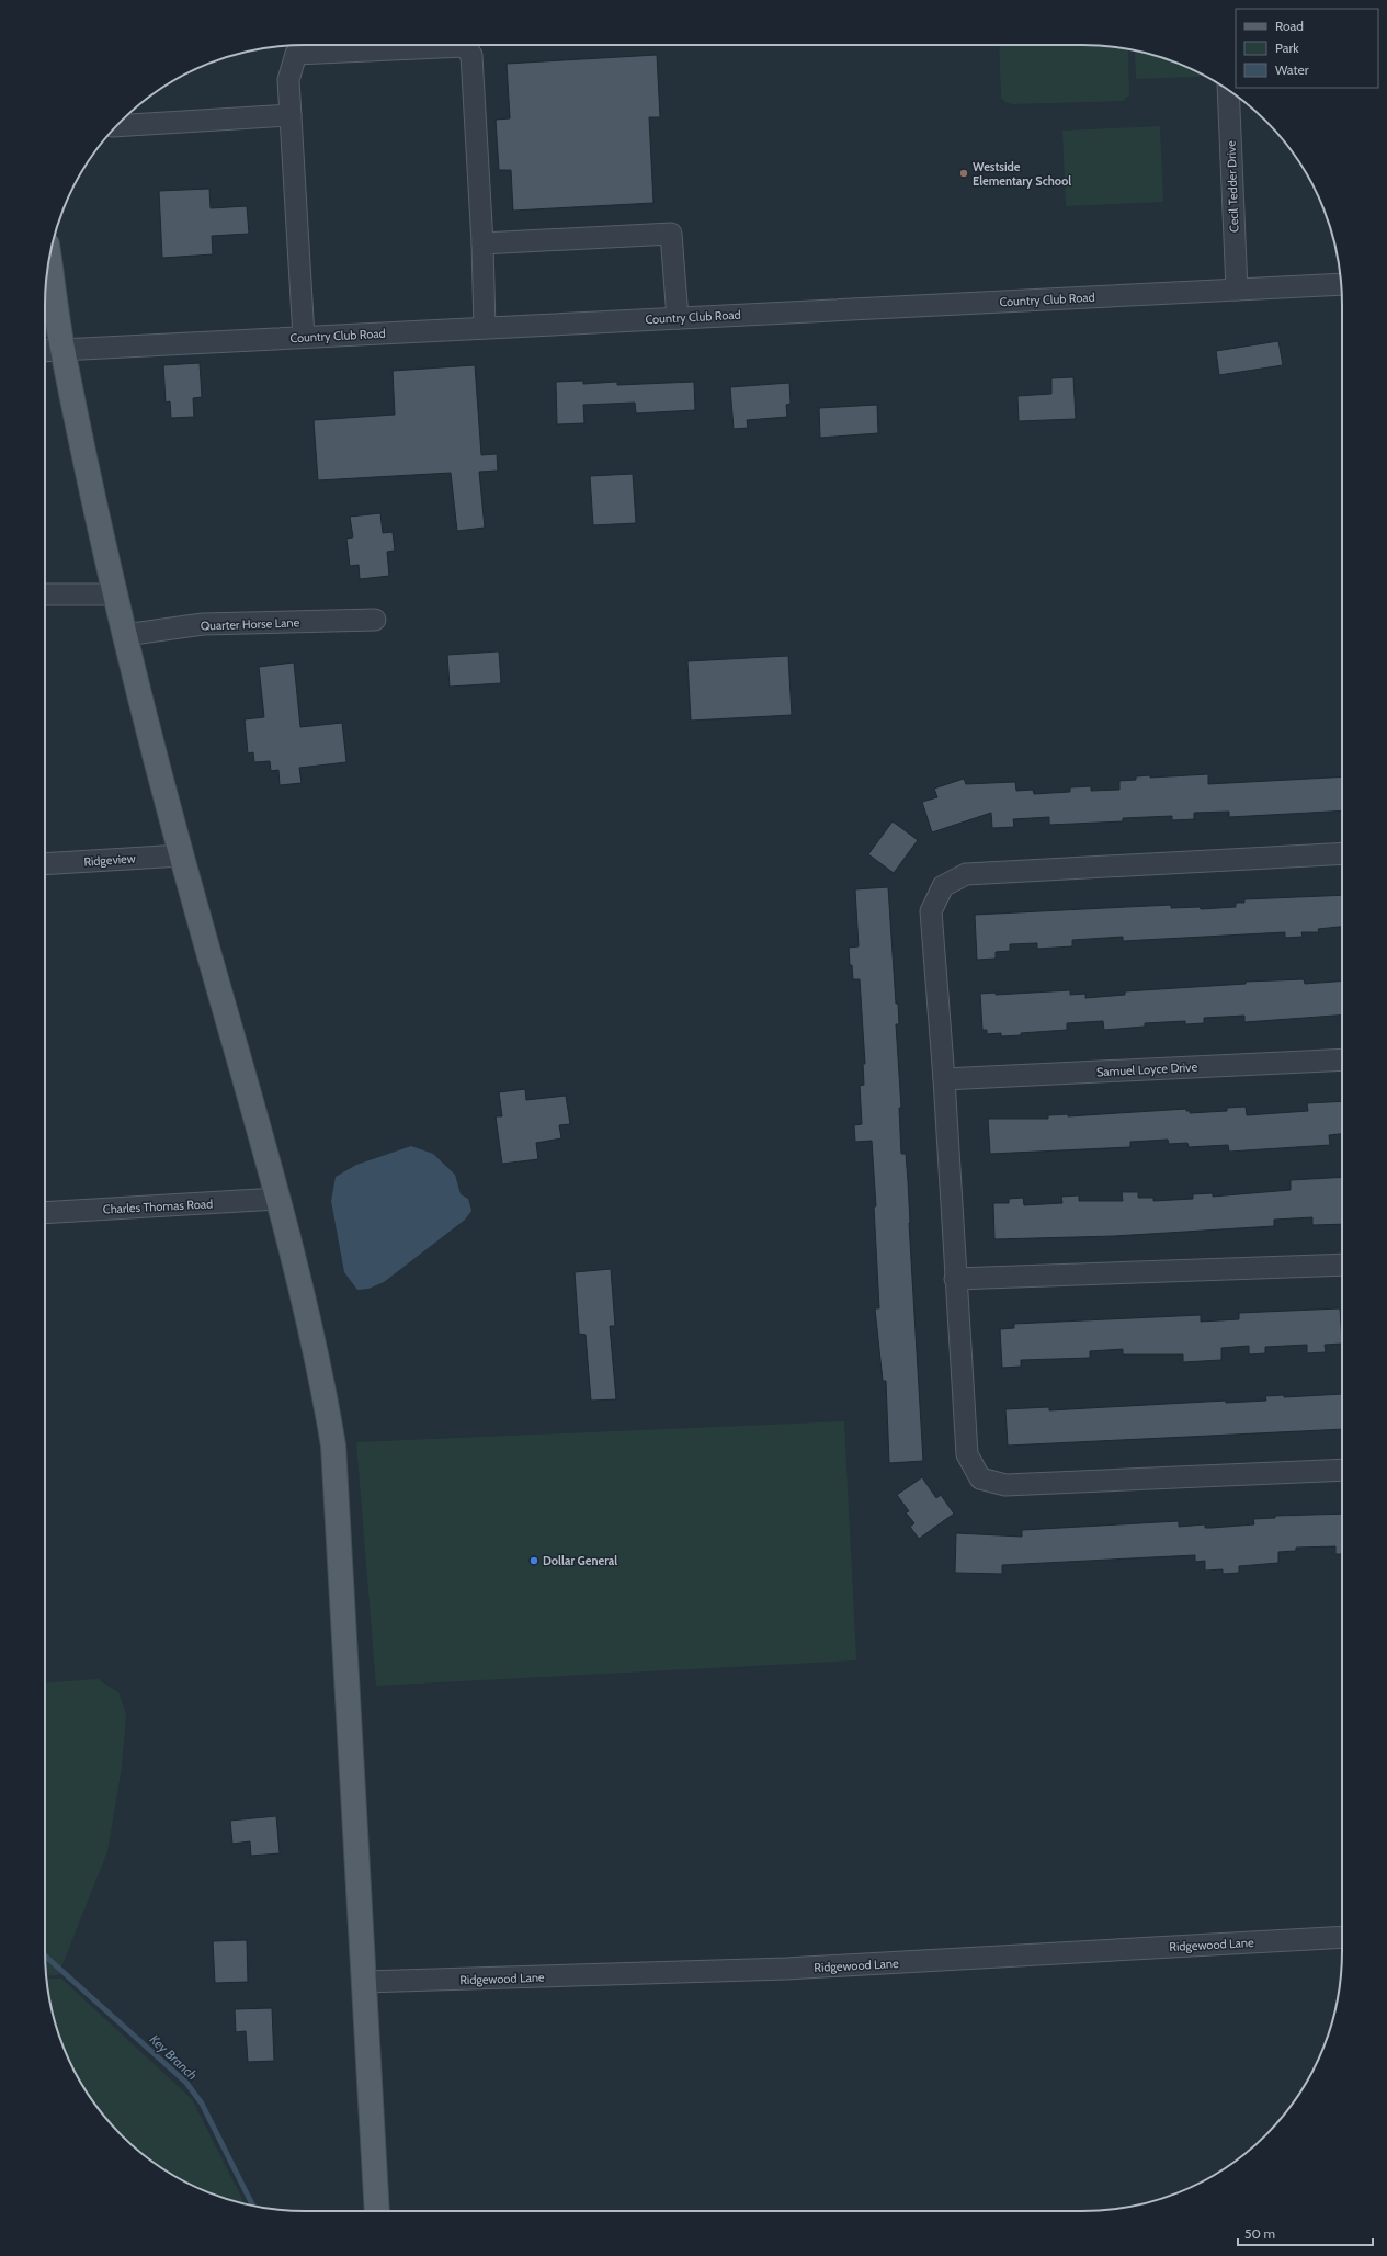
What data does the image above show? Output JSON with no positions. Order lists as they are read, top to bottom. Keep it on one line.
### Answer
{"streets":{"street":["Cecil Tedder Drive","Country Club Road","Quarter Horse Lane","Ridgeview","Samuel Loyce Drive","Charles Thomas Road","Ridgewood Lane"]},"crossings":[["Cecil Tedder Drive","Country Club Road"]],"water":["Key Branch"],"places":["Westside Elementary School","Dollar General"],"legend":["Road","Park","Water"],"scale_bar":"50 m"}
